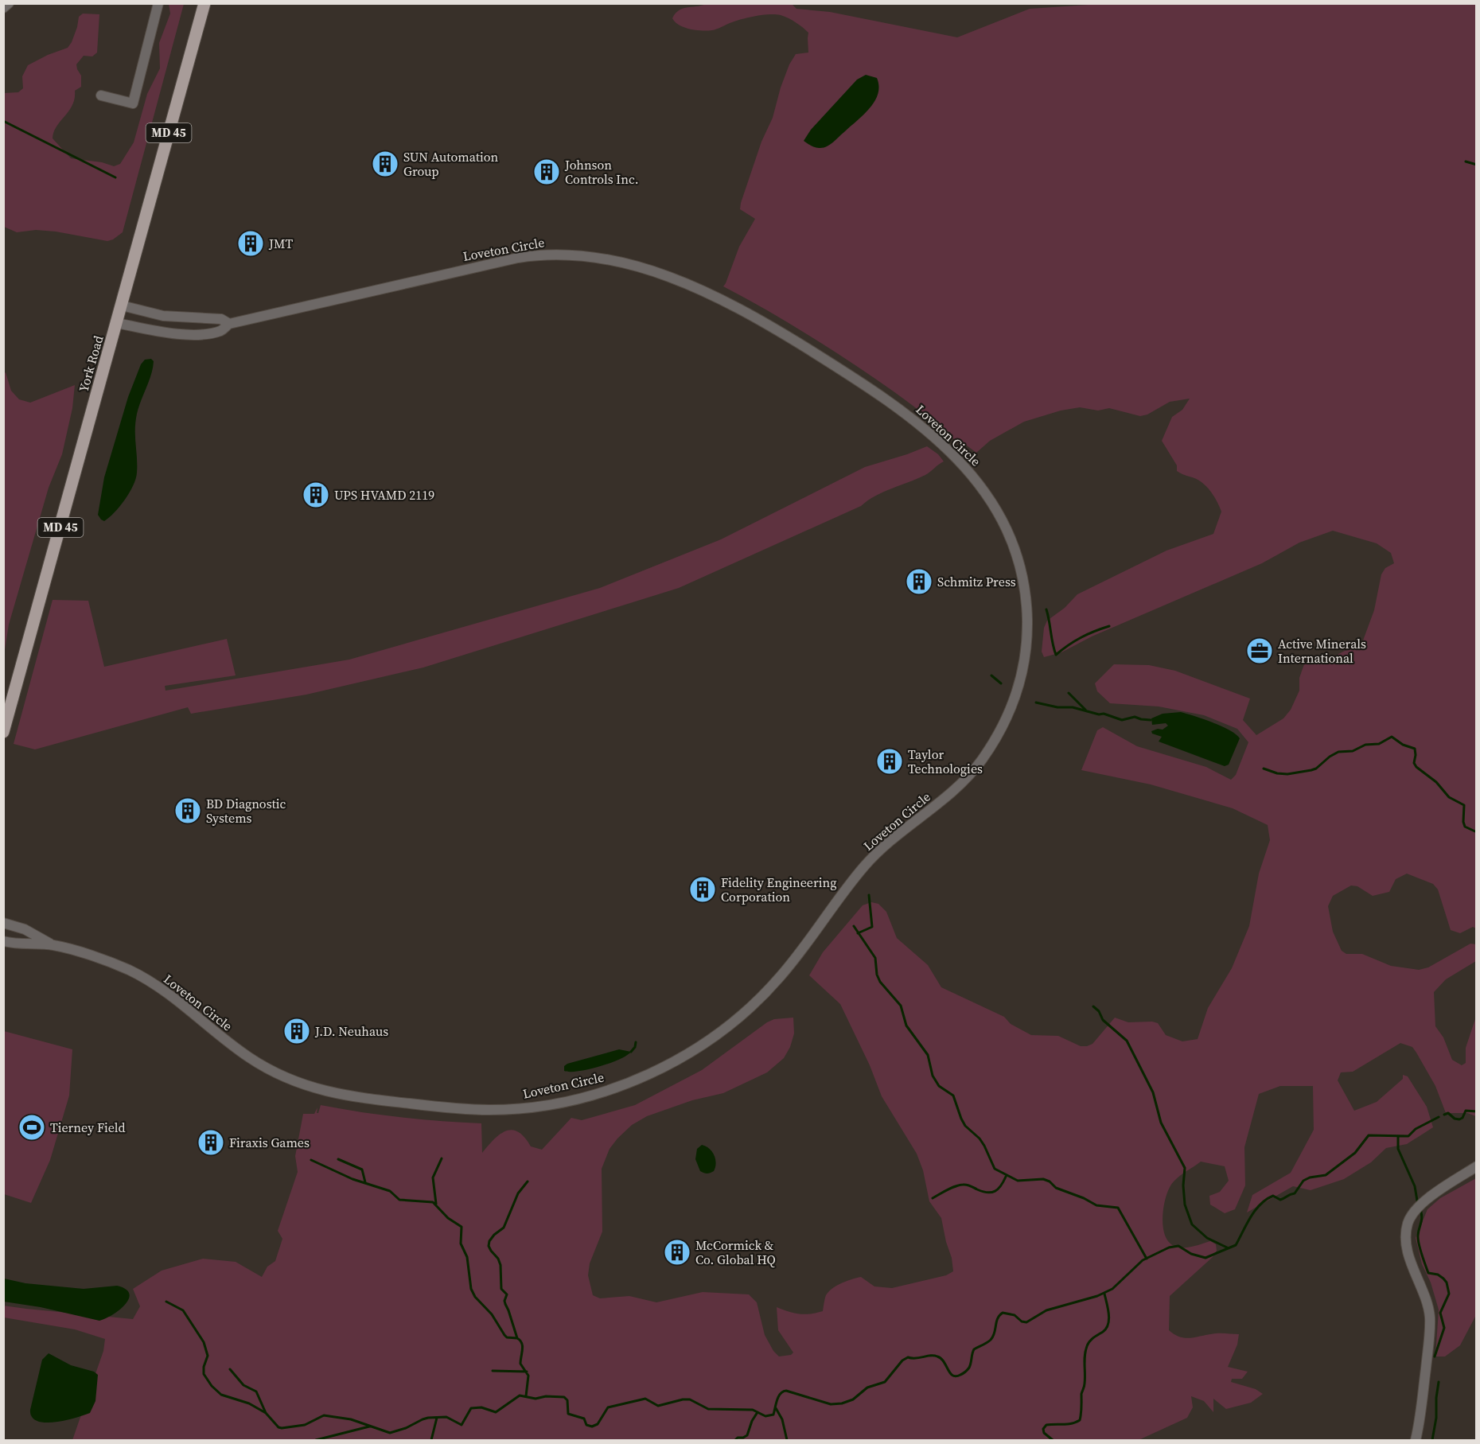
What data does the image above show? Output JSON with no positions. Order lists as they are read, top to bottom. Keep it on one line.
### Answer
{"streets":{"main road":["MD 45","York Road"],"street":["Loveton Circle"]},"crossings":[["Loveton Circle","York Road"]],"places":{"building":["SUN Automation Group","Johnson Controls Inc.","JMT","UPS HVAMD 2119","Schmitz Press","Taylor Technologies","BD Diagnostic Systems","Fidelity Engineering Corporation","J.D. Neuhaus","Firaxis Games","McCormick & Co. Global HQ"],"office":["Active Minerals International"],"sports":["Tierney Field"]}}
